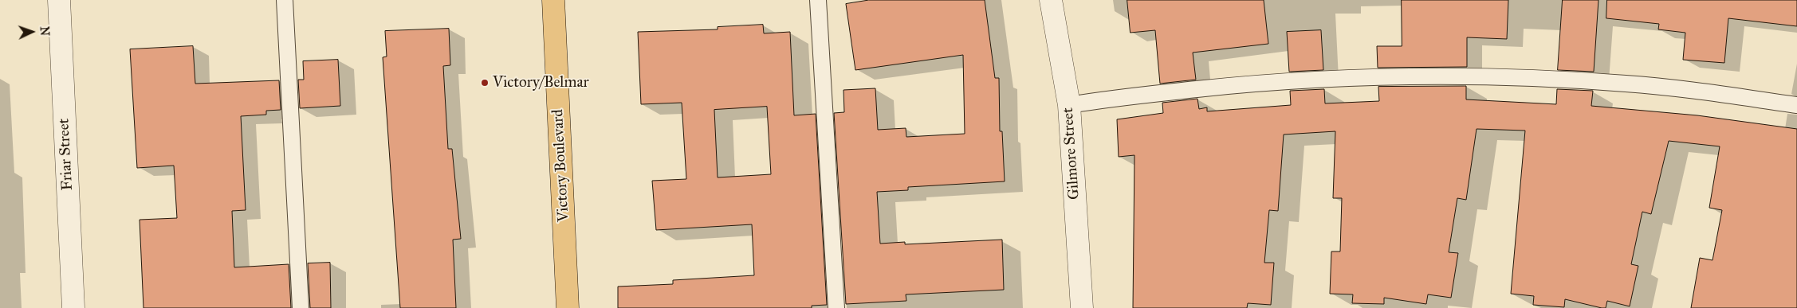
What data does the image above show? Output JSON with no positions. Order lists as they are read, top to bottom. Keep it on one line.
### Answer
{"streets":{"main road":["Victory Boulevard"],"street":["Gilmore Street","Friar Street"]},"places":["Victory/Belmar"],"north":"right"}
